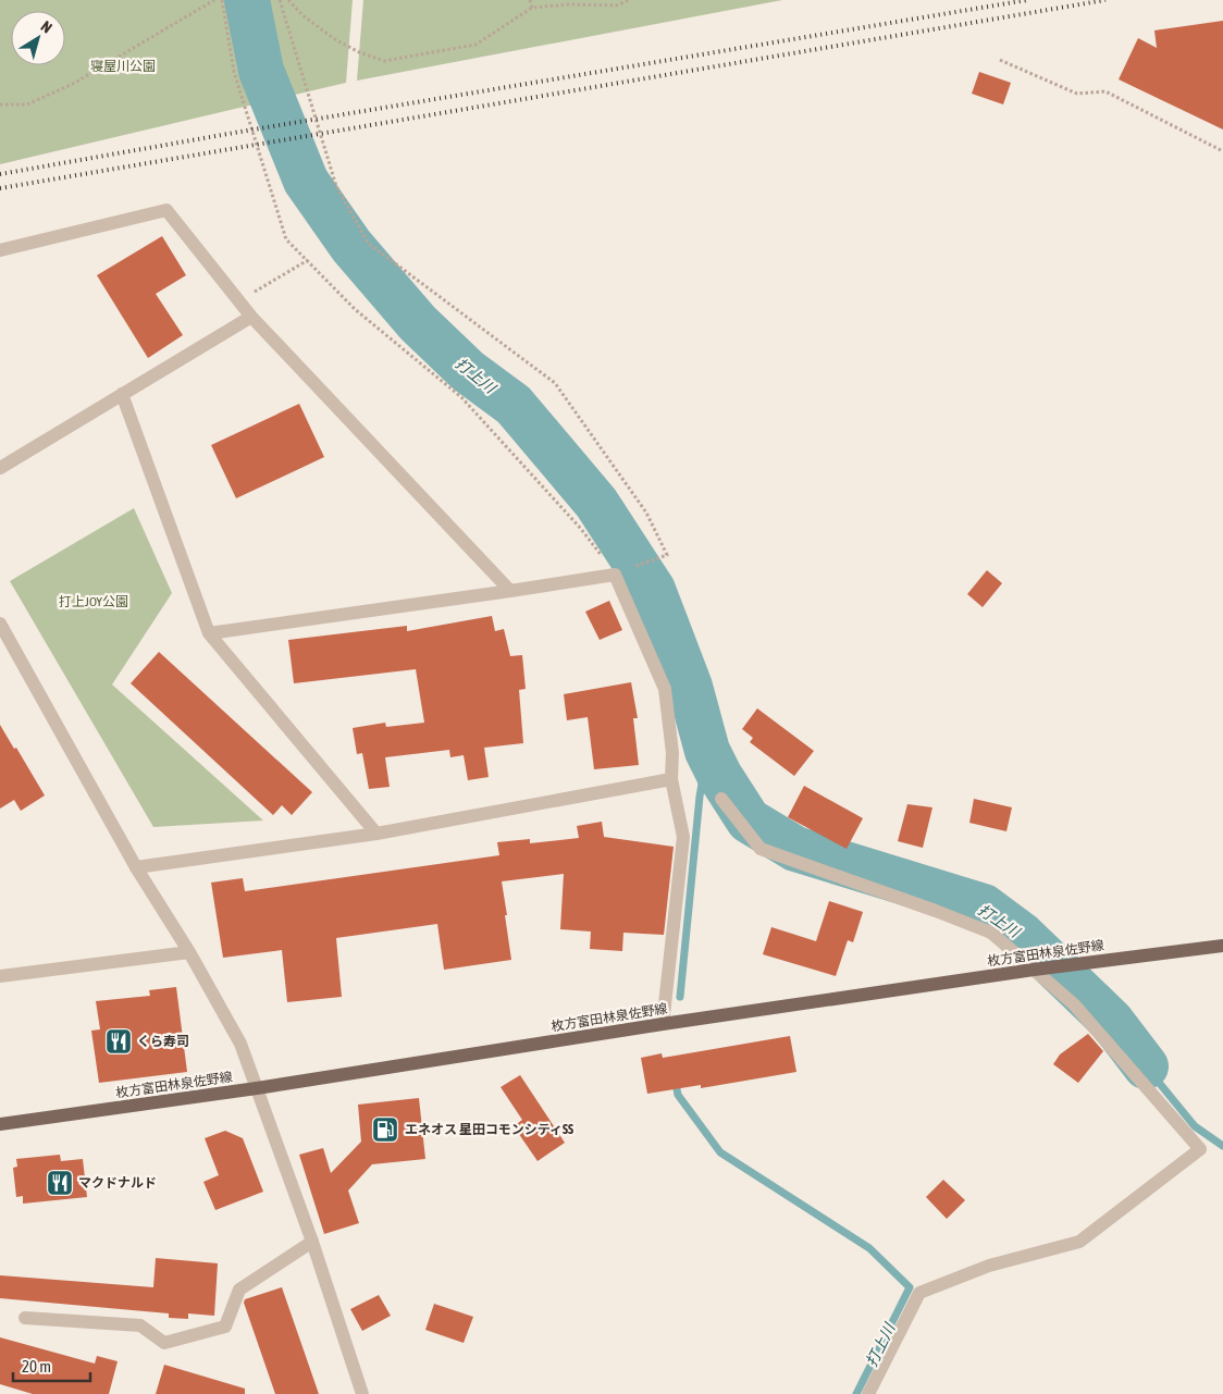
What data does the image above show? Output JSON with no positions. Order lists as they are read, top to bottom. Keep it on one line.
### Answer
{"streets":{"main road":["枚方富田林泉佐野線"]},"water":["打上川"],"parks":["寝屋川公園","打上JOY公園"],"places":{"restaurant":["くら寿司","マクドナルド"],"fuel station":["エネオス 星田コモンシティSS"]},"scale_bar":"20 m","north":"top right"}
